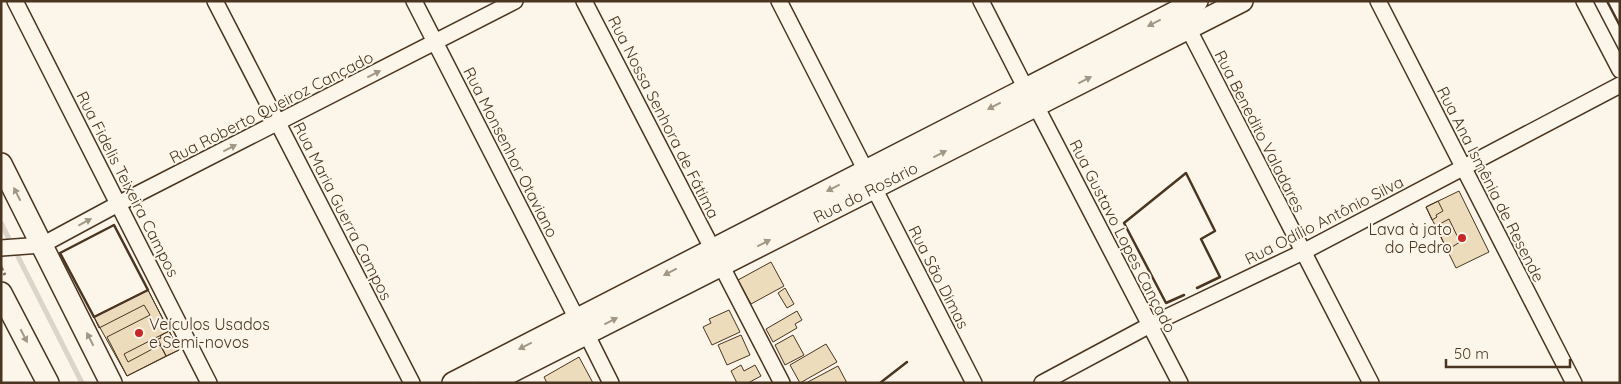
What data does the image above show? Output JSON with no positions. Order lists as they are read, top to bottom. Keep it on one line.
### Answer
{"streets":{"main road":["Rua do Rosário"],"street":["Rua Roberto Queiroz Cançado","Rua Nossa Senhora de Fátima","Rua Benedito Valadares","Rua Monsenhor Otaviano","Rua Fidelis Teixeira Campos","Rua Ana Ismênia de Resende","Rua Maria Guerra Campos","Rua Odílio Antônio Silva","Rua Gustavo Lopes Cançado","Rua São Dimas"]},"crossings":[["Rua Roberto Queiroz Cançado","Rua Monsenhor Otaviano"],["Rua Roberto Queiroz Cançado","Rua Fidelis Teixeira Campos"],["Rua Roberto Queiroz Cançado","Rua Maria Guerra Campos"],["Rua Nossa Senhora de Fátima","Rua do Rosário"],["Rua Benedito Valadares","Rua do Rosário"],["Rua Benedito Valadares","Rua Odílio Antônio Silva"],["Rua Monsenhor Otaviano","Rua do Rosário"],["Rua Ana Ismênia de Resende","Rua Odílio Antônio Silva"],["Rua do Rosário","Rua Gustavo Lopes Cançado"],["Rua do Rosário","Rua São Dimas"],["Rua Odílio Antônio Silva","Rua Gustavo Lopes Cançado"]],"one_way":["Rua Roberto Queiroz Cançado"],"places":["Lava à jato do Pedro","Veículos Usados e Semi-novos"],"scale_bar":"50 m"}
